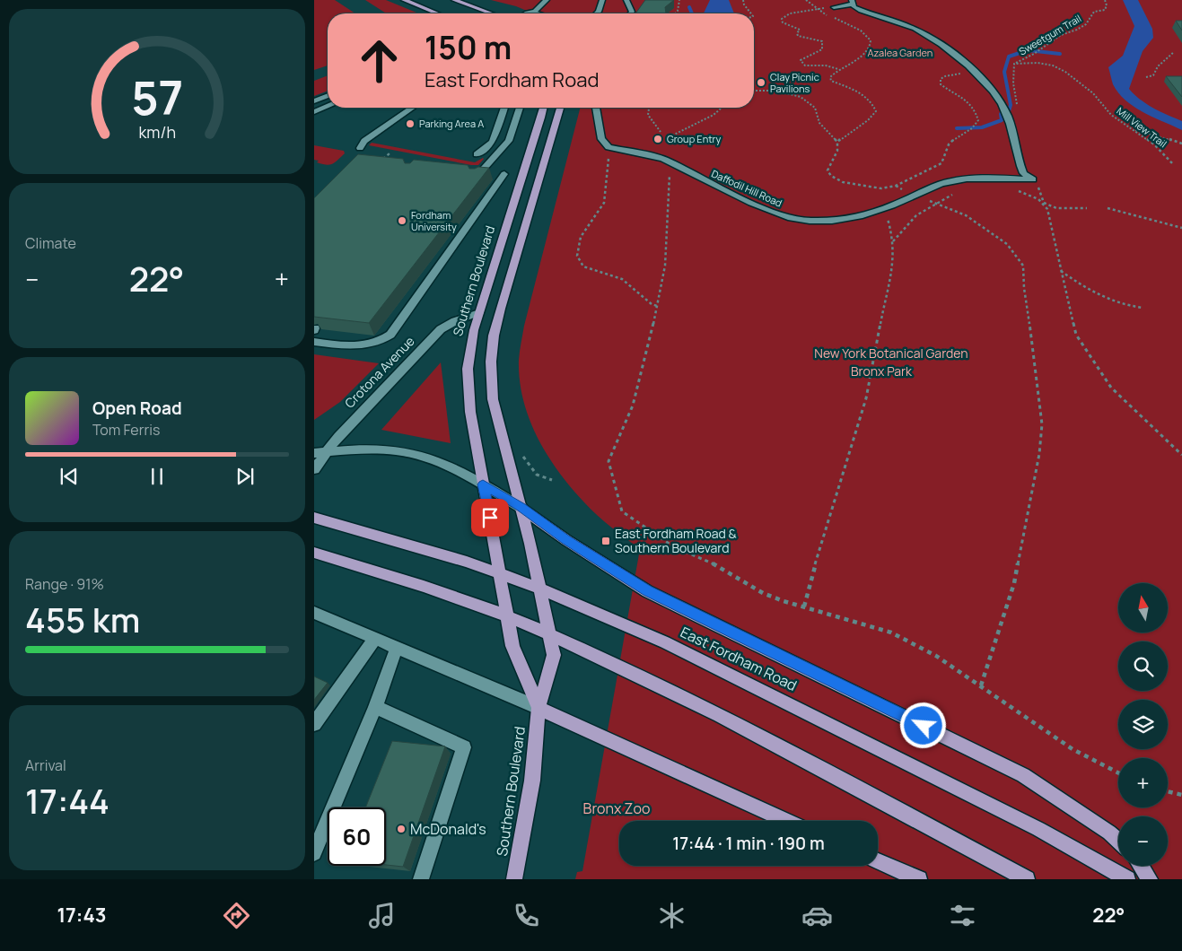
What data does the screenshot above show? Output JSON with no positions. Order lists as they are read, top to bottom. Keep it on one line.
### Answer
{"streets":{"main road":["Southern Boulevard","East Fordham Road"],"street":["Daffodil Hill Road","Crotona Avenue"],"path":["Sweetgum Trail","Mill View Trail"]},"crossings":[["Sweetgum Trail","Mill View Trail"],["Southern Boulevard","Crotona Avenue"]],"parks":["Azalea Garden","New York Botanical Garden","Bronx Park","Bronx Zoo"],"places":{"other":["Clay Picnic Pavilions","Parking Area A","Group Entry","Fordham University","McDonald's"],"transit":["East Fordham Road & Southern Boulevard"]},"north":"top","page":{"turn":["150 m","East Fordham Road"],"tile":["Climate",["Range · 91%","455 km"],["Arrival","17:44"]],"heat":["−","22°","+"],"song":["Open Road","Tom Ferris"],"map_buttons":["+","−"],"limit":"60","trip":"17:44 · 1 min · 190 m","tabs":["17:43","22°"],"gauge":["57","km/h"]}}
